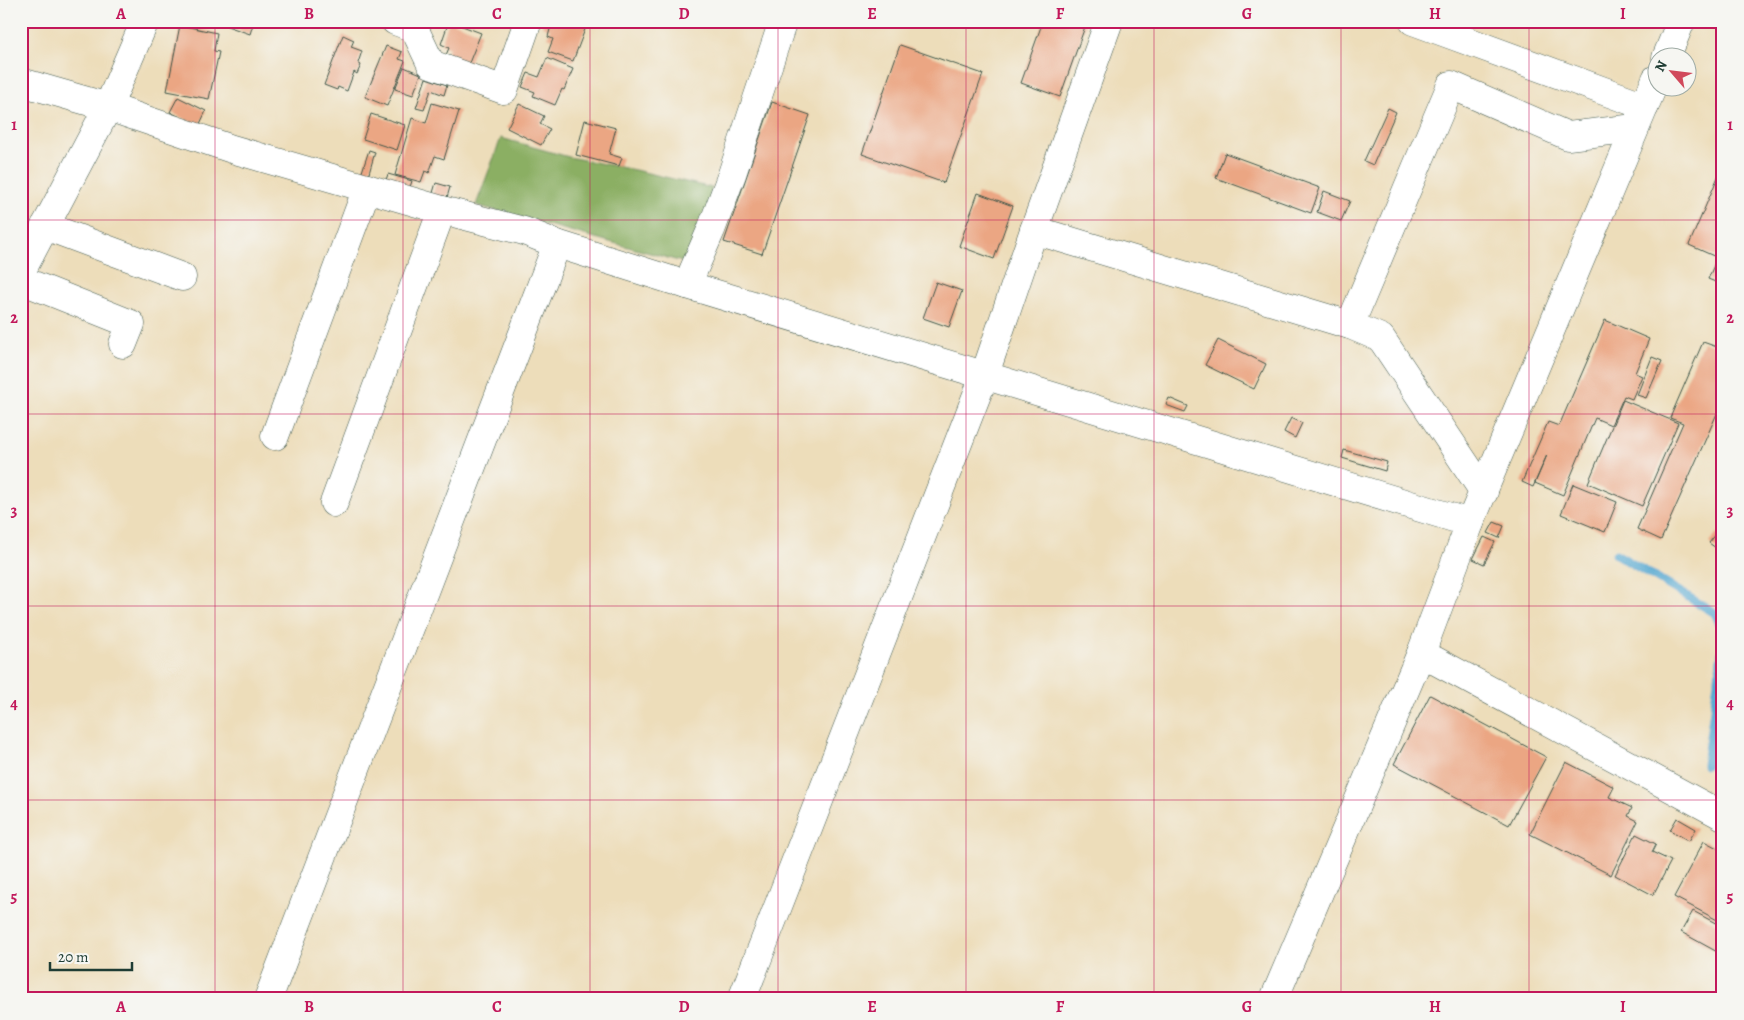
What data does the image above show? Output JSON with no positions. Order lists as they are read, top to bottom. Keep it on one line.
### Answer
{"scale_bar":"20 m","north":"top left","grid":{"columns":["A","B","C","D","E","F","G","H","I"],"rows":["1","2","3","4","5"]}}
